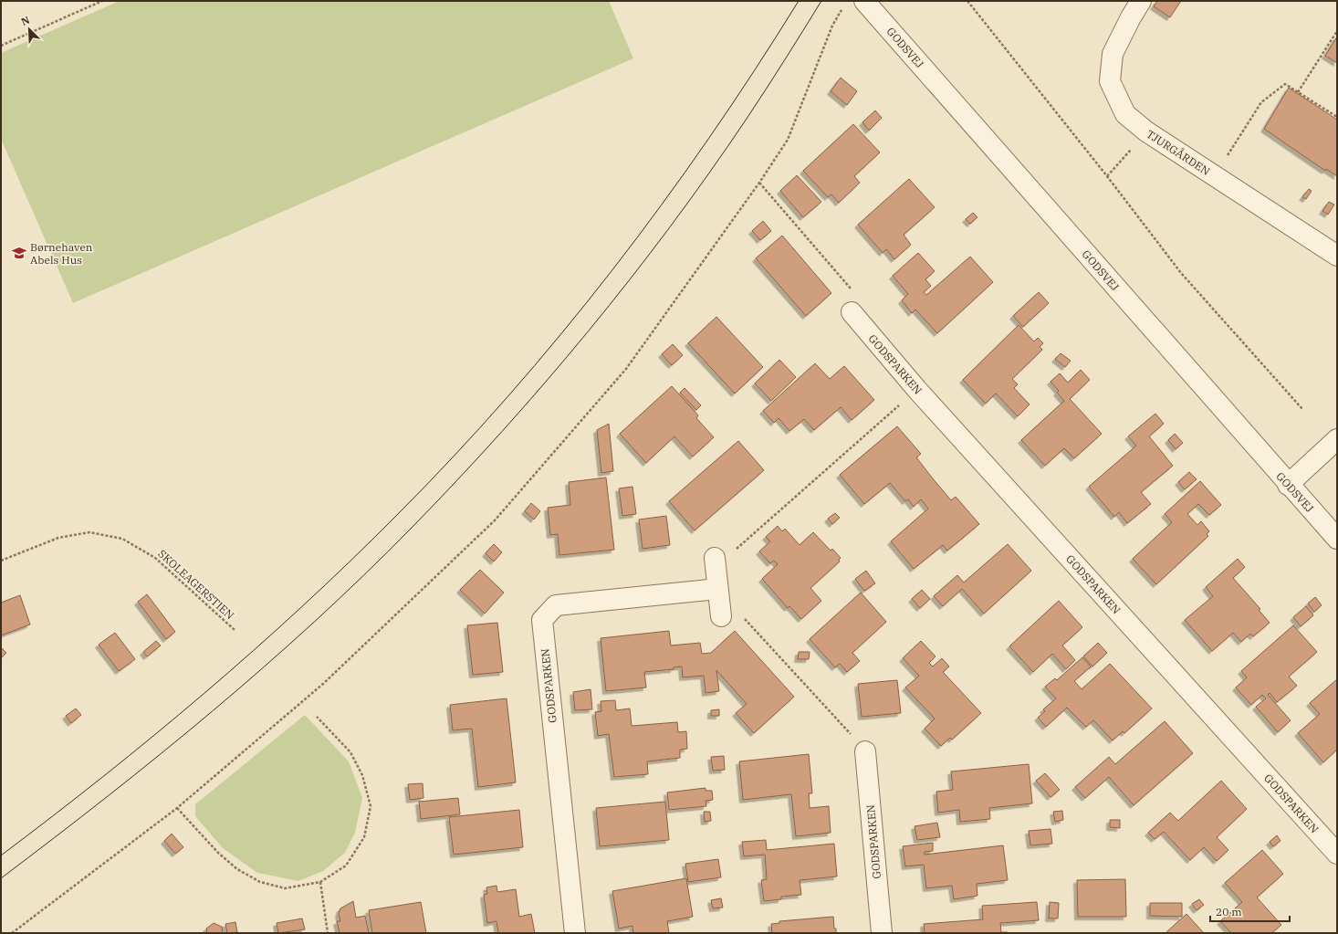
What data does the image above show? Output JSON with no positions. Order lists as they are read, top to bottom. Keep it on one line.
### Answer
{"streets":{"street":["GODSVEJ","TJURGÅRDEN","GODSPARKEN"],"path":["SKOLEAGERSTIEN"]},"places":{"school or university":["Børnehaven Abels Hus"]},"scale_bar":"20 m","north":"top left"}
